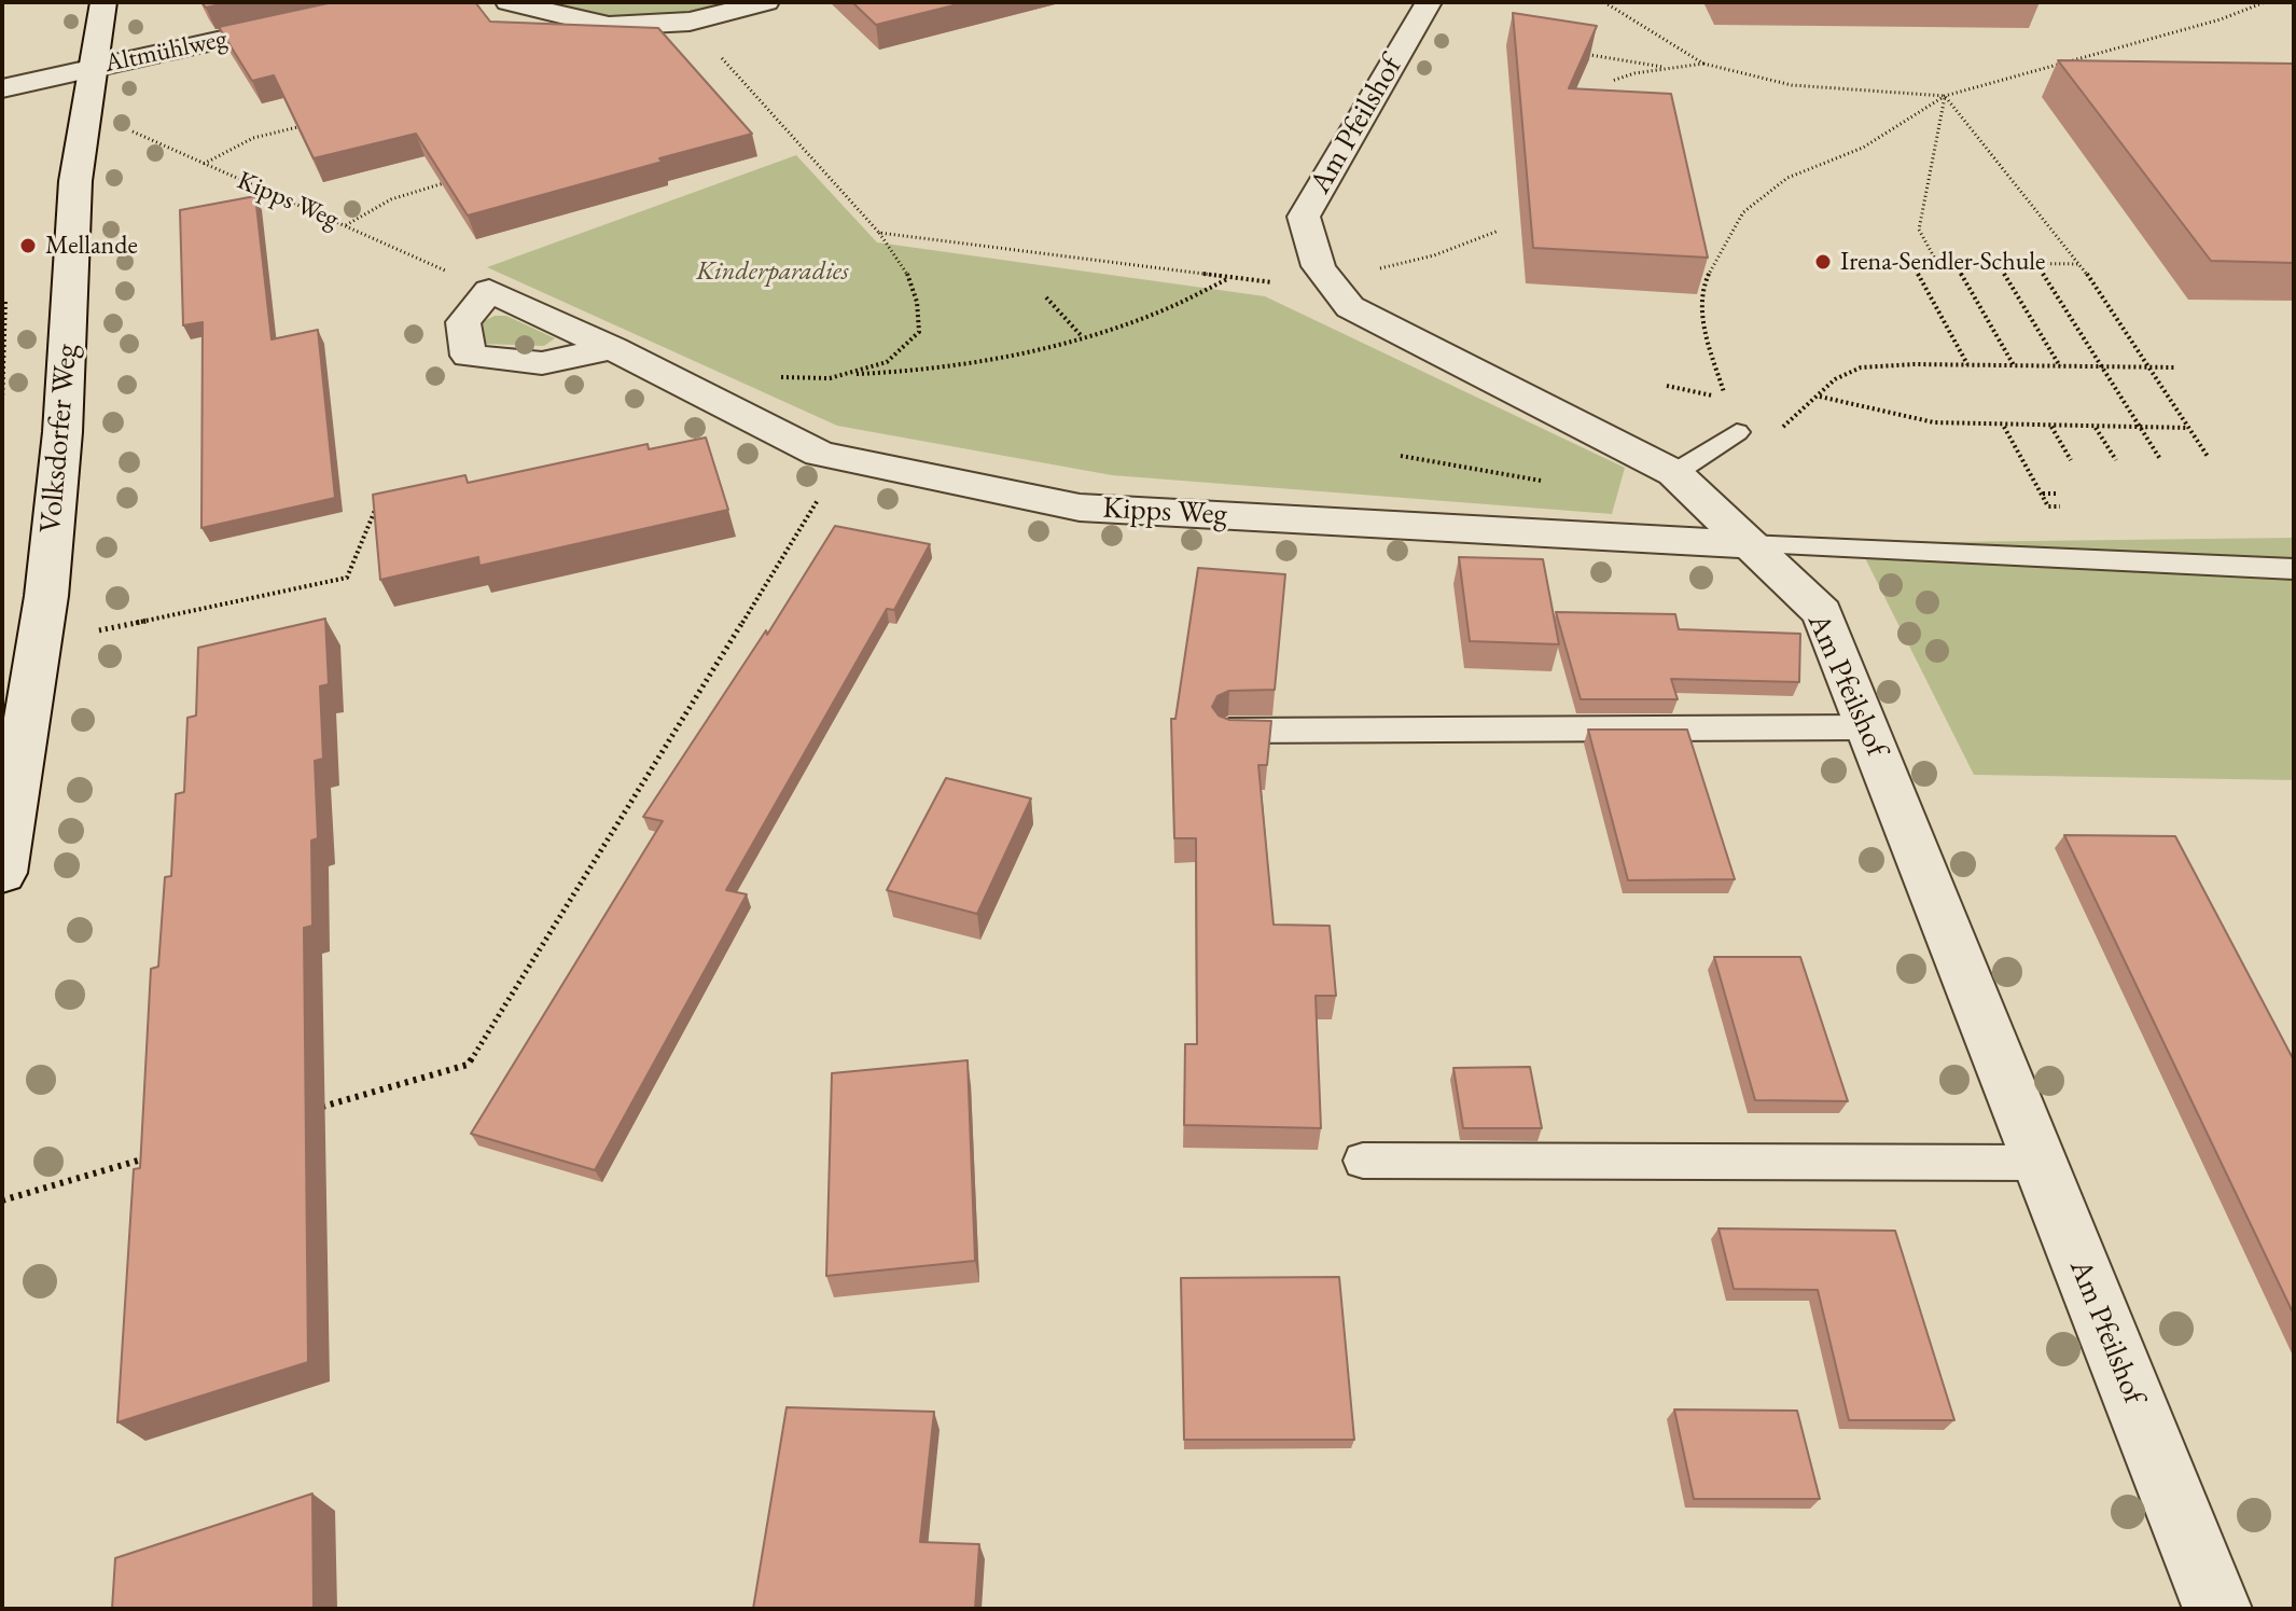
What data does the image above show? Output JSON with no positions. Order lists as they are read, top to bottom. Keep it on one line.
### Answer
{"streets":{"street":["Altmühlweg","Am Pfeilshof","Kipps Weg","Volksdorfer Weg"]},"crossings":[["Altmühlweg","Volksdorfer Weg"],["Am Pfeilshof","Kipps Weg"],["Kipps Weg","Volksdorfer Weg"]],"parks":["Kinderparadies"],"places":["Mellande","Irena-Sendler-Schule"]}
